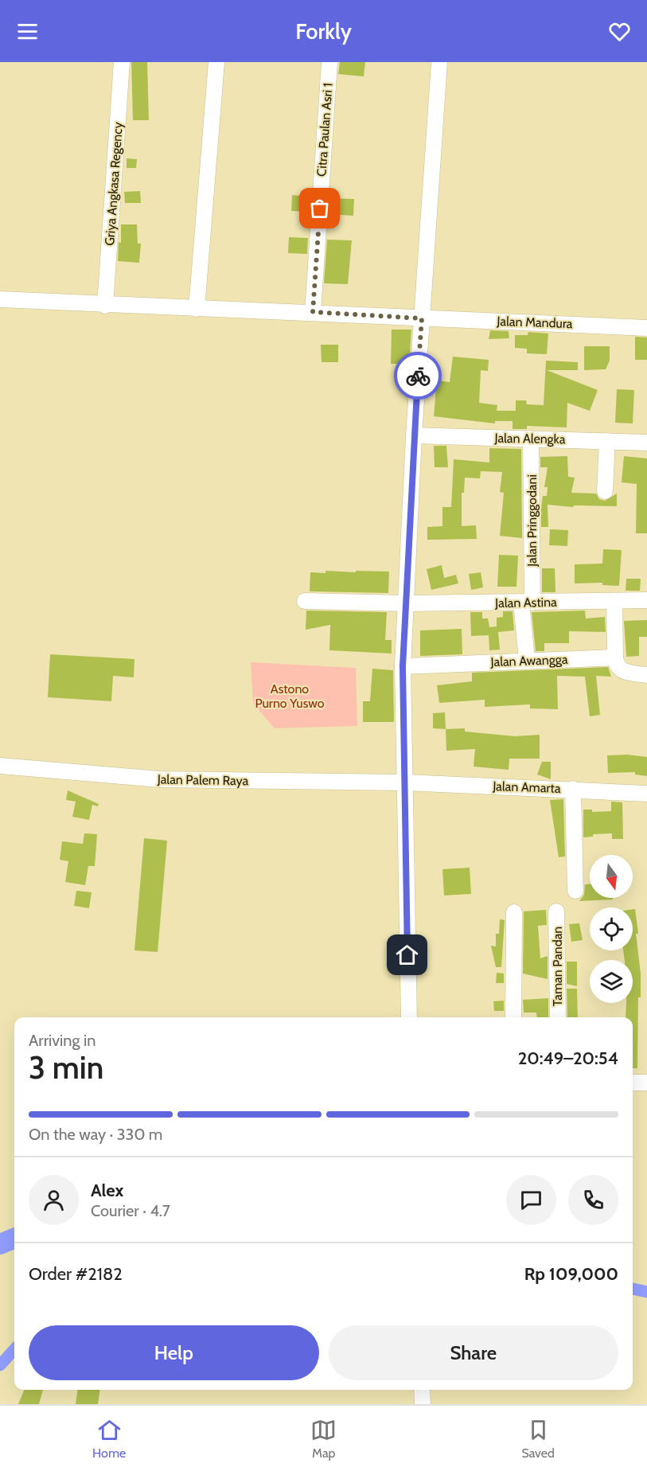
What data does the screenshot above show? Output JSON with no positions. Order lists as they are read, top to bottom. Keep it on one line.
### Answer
{"streets":{"street":["Citra Paulan Asri 1","Griya Angkasa Regency","Jalan Mandura","Jalan Alengka","Jalan Pringgodani","Jalan Astina","Jalan Awangga","Jalan Palem Raya","Jalan Amarta","Taman Pandan"]},"crossings":[["Citra Paulan Asri 1","Jalan Mandura"],["Griya Angkasa Regency","Jalan Mandura"],["Jalan Alengka","Jalan Pringgodani"],["Jalan Pringgodani","Jalan Astina"],["Jalan Pringgodani","Jalan Awangga"],["Jalan Palem Raya","Jalan Amarta"]],"parks":["Astono Purno Yuswo"],"north":"bottom","page":{"header":"Forkly","heading":["3 min","Arriving in","20:49–20:54"],"panel":["Alex","Courier · 4.7","Order #2182","Rp 109,000"],"bar":"On the way · 330 m","buttons":["Help","Share"],"tabs":["Home","Map","Saved"]}}
